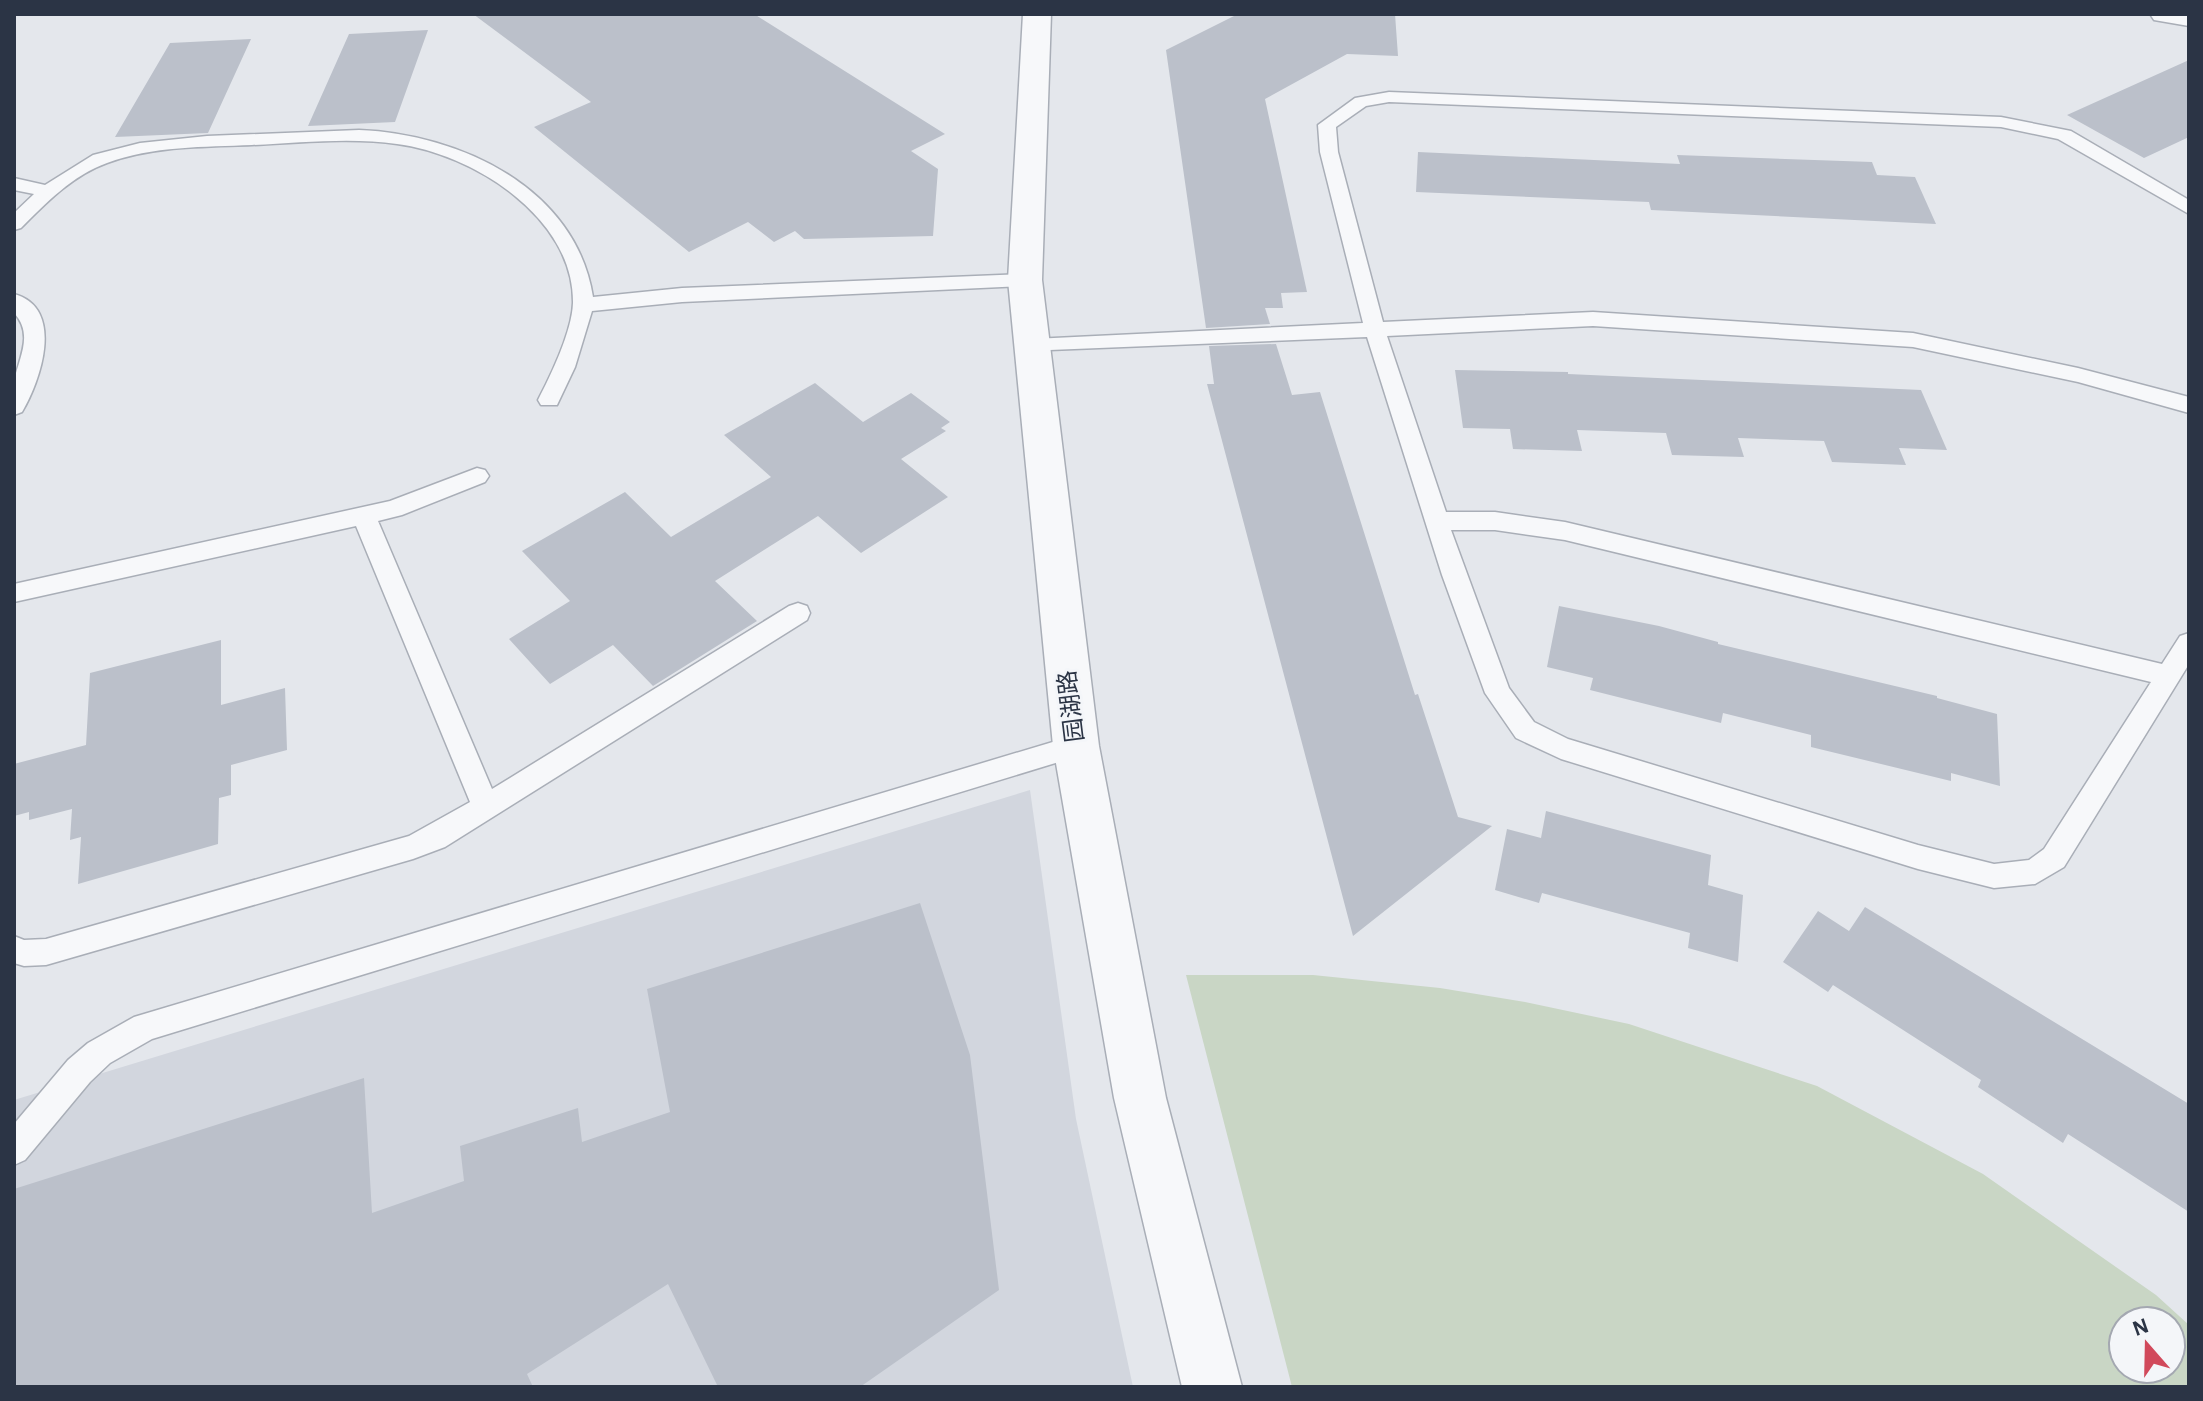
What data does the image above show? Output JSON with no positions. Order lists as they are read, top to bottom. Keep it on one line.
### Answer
{"streets":{"street":["园湖路"]},"north":"top"}
